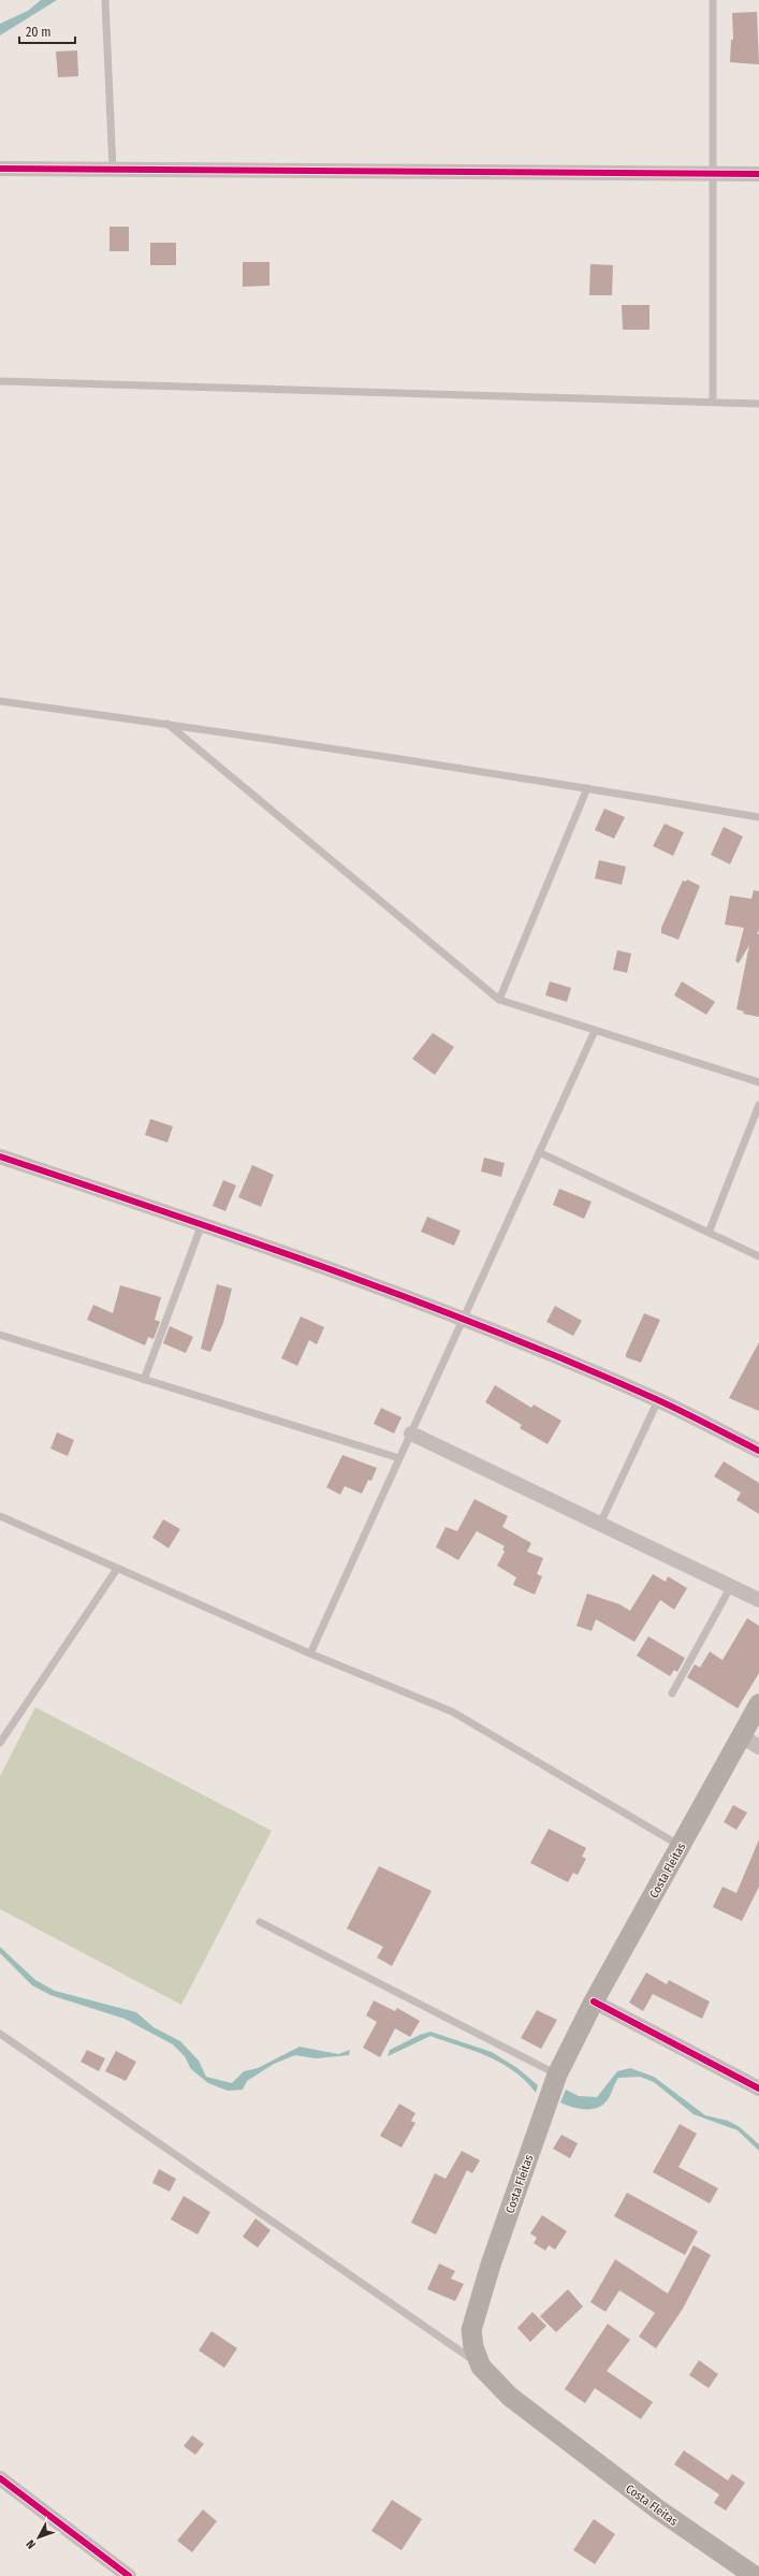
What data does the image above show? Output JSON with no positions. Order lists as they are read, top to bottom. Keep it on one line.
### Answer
{"streets":{"main road":["Costa Fleitas"]},"scale_bar":"20 m","north":"bottom left"}
